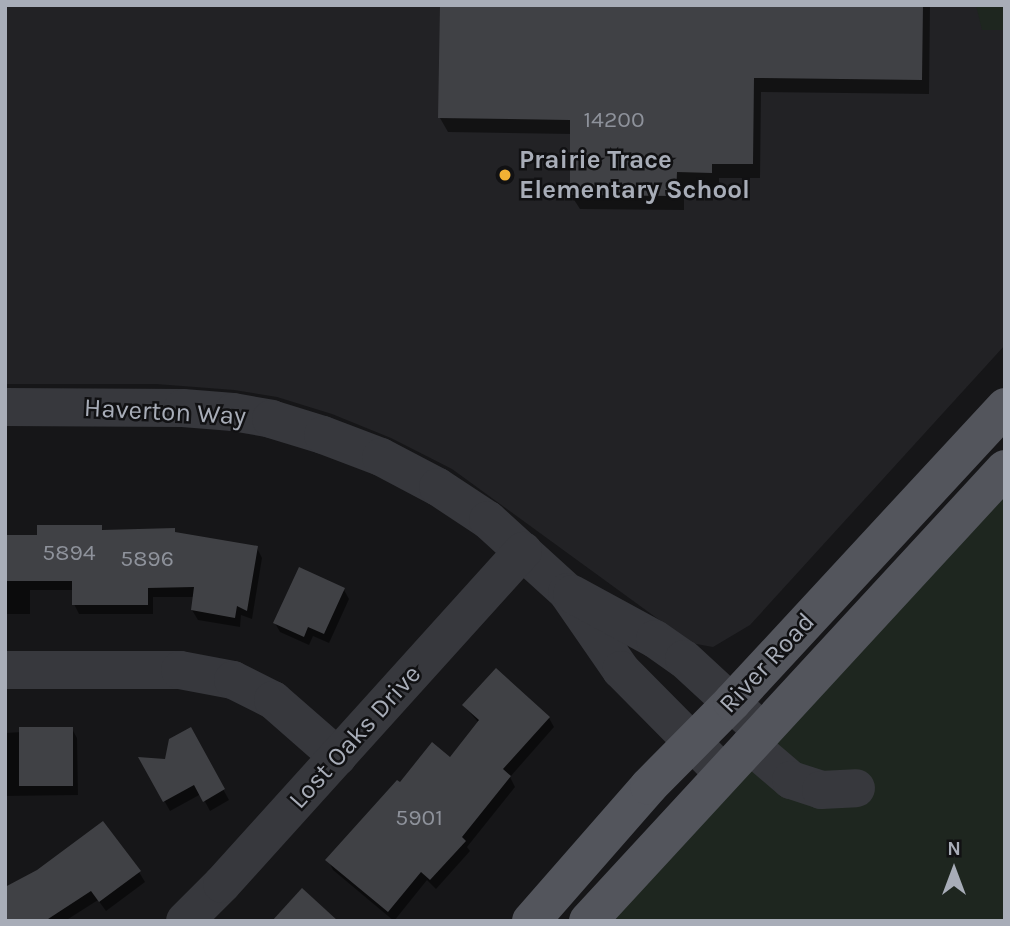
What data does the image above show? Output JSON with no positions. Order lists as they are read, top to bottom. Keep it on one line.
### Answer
{"streets":{"main road":["River Road"],"street":["Haverton Way","Lost Oaks Drive"]},"crossings":[["Haverton Way","River Road"],["Haverton Way","Lost Oaks Drive"]],"places":["Prairie Trace Elementary School"],"house_numbers":["14200","5894","5896","5901"],"north":"top"}
